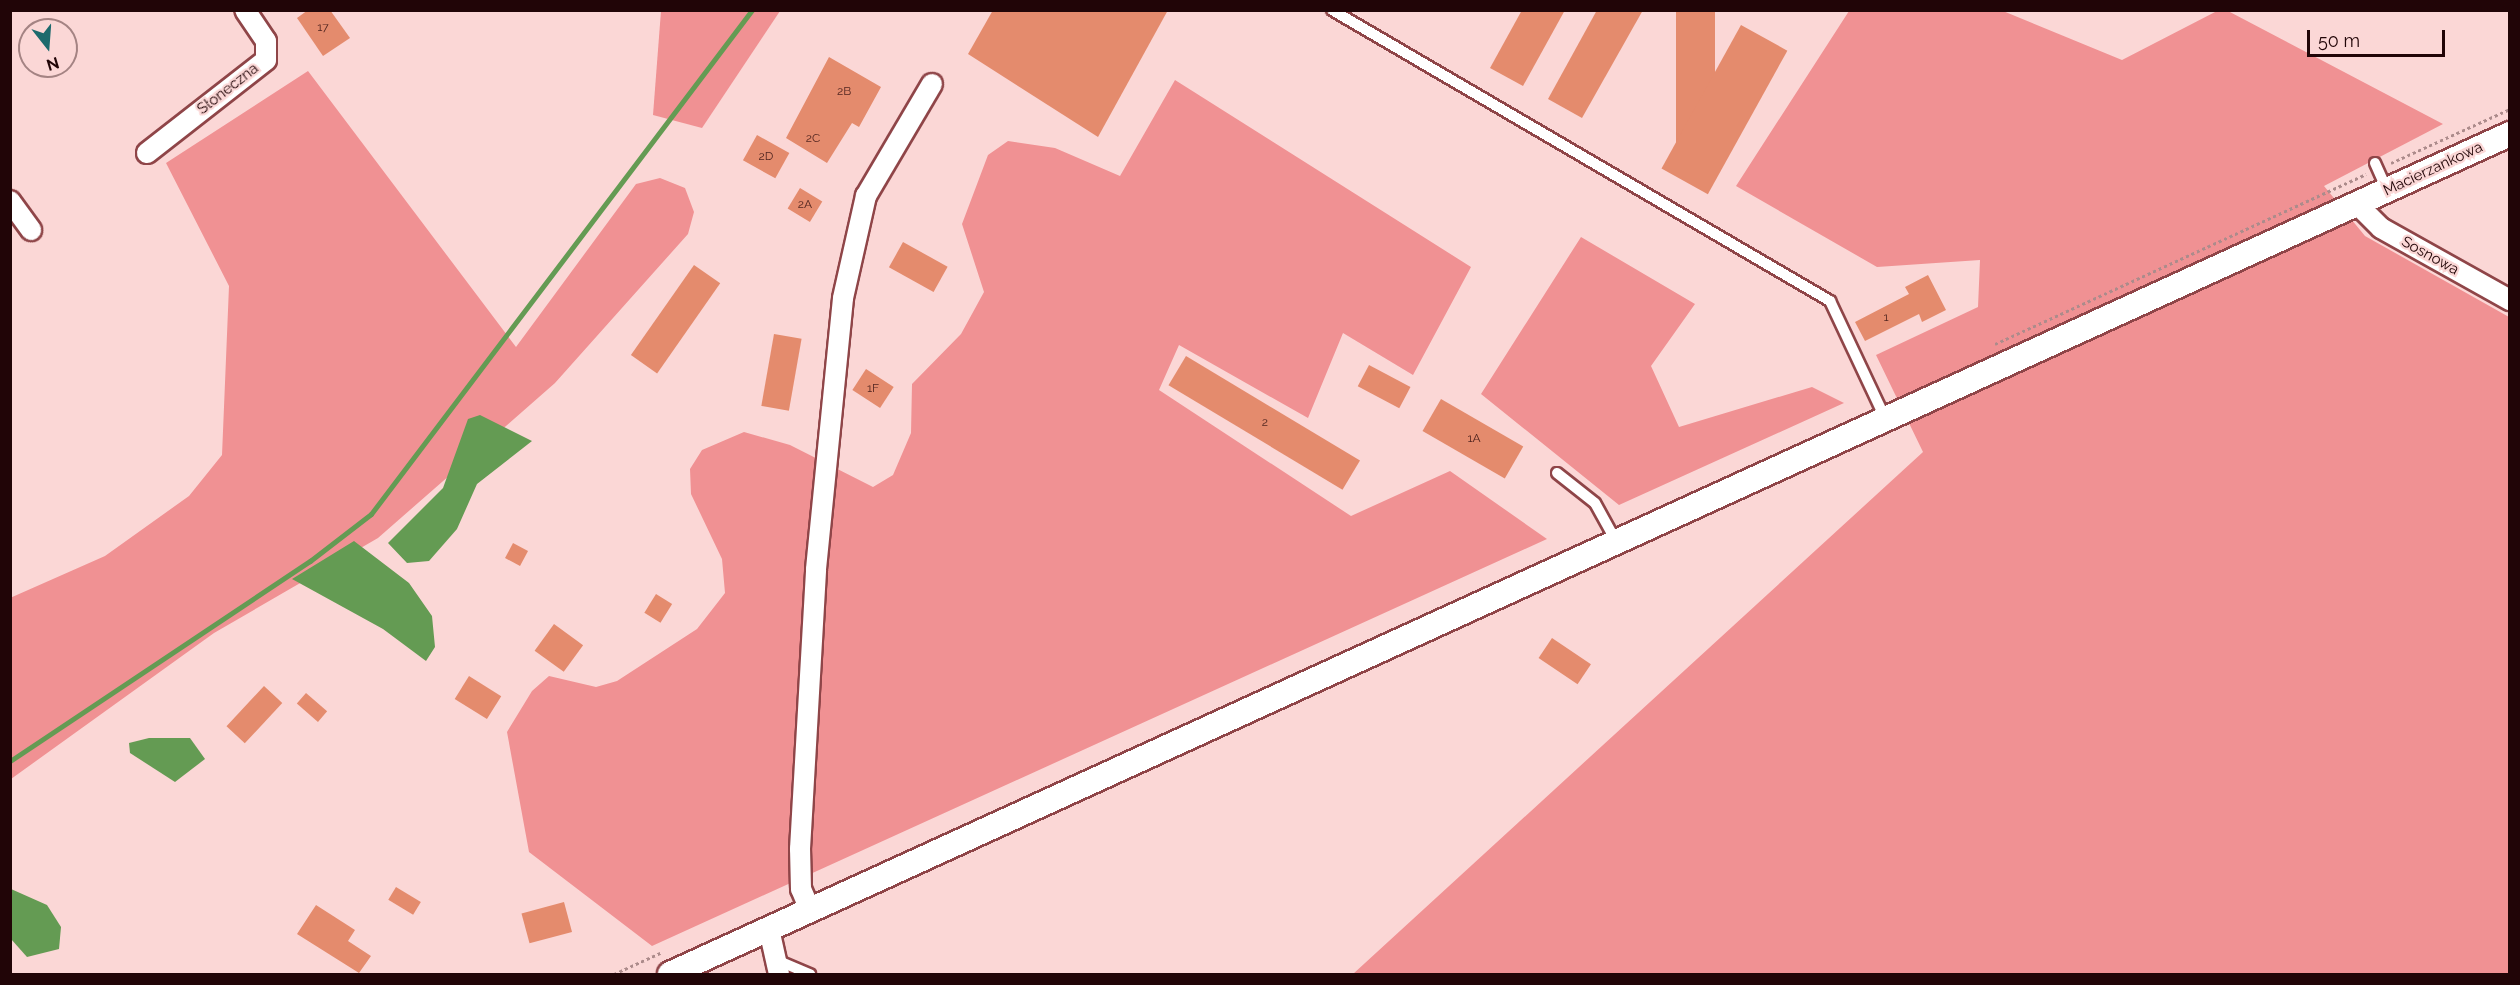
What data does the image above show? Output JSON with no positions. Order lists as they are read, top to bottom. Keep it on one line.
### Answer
{"streets":{"street":["Słoneczna","Macierzankowa","Sosnowa"]},"crossings":[["Macierzankowa","Sosnowa"]],"house_numbers":["17","2B","2C","2D","2A","1","1F","2","1A"],"scale_bar":"50 m","north":"bottom"}
